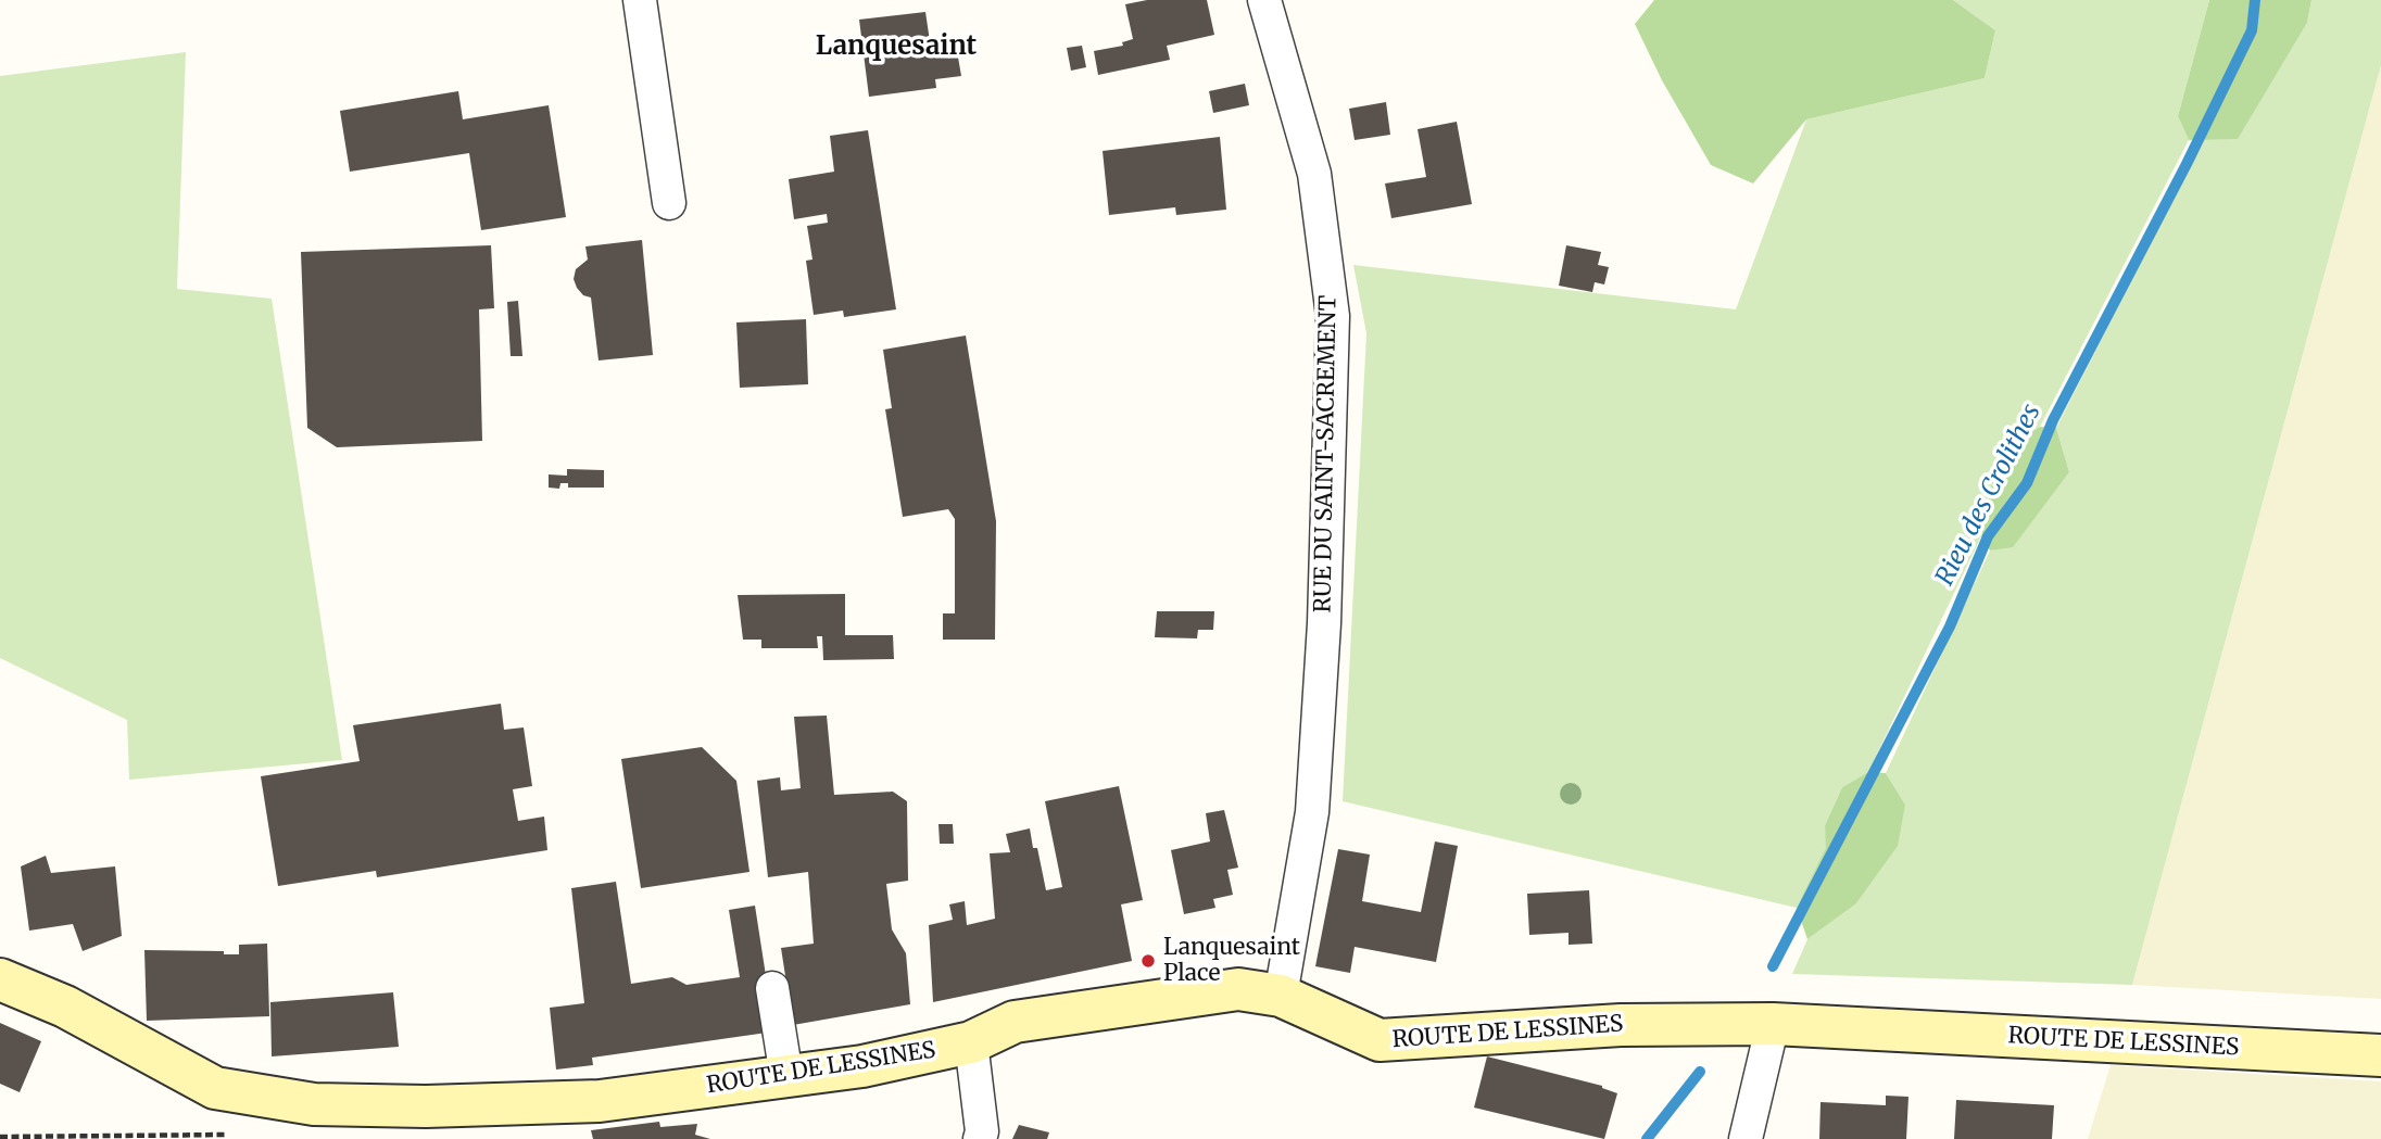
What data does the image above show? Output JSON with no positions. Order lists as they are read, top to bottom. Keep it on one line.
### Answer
{"streets":{"main road":["ROUTE DE LESSINES"],"street":["RUE DU SAINT-SACREMENT"]},"crossings":[["RUE DU SAINT-SACREMENT","ROUTE DE LESSINES"]],"districts":["Lanquesaint"],"water":["Rieu des Crolithes"],"places":["Lanquesaint Place"]}
